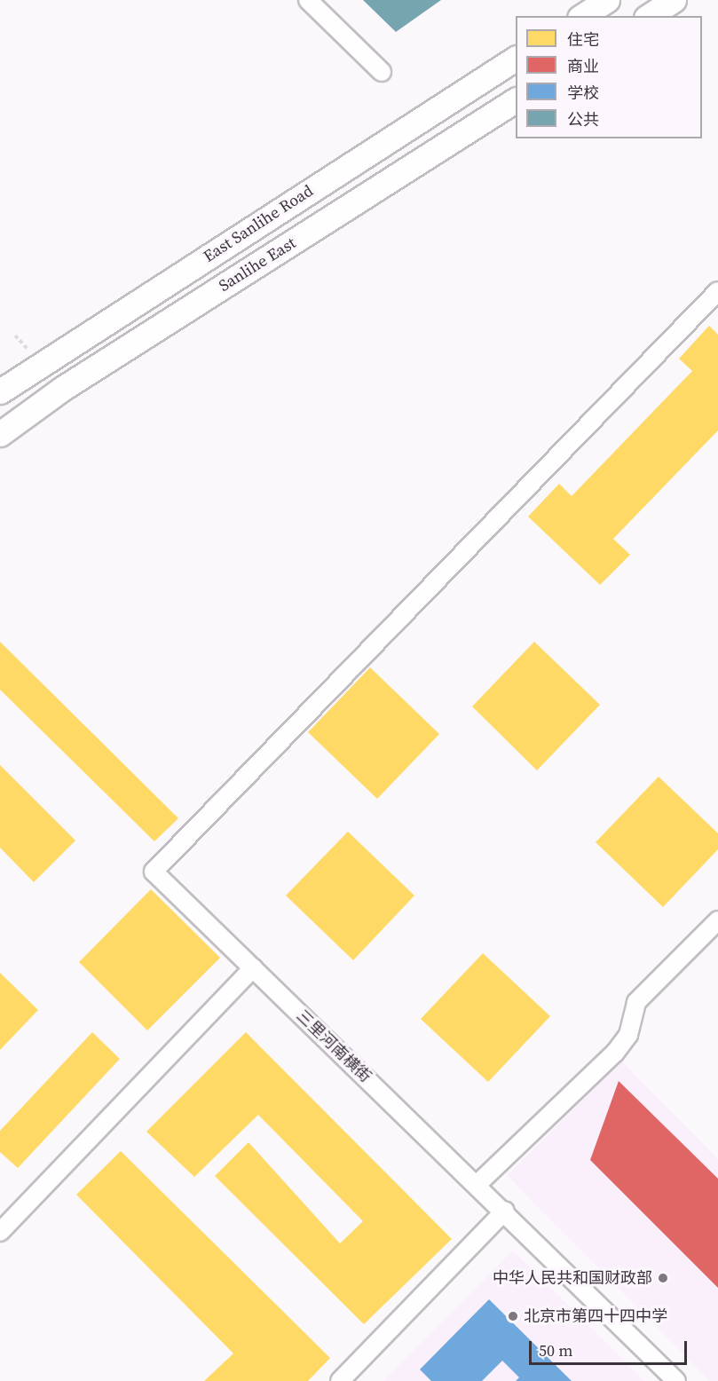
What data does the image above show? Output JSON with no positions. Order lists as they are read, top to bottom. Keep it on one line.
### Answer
{"streets":{"main road":["East Sanlihe Road","Sanlihe East"],"street":["三里河南横街"]},"places":["中华人民共和国财政部","北京市第四十四中学"],"legend":["住宅","商业","学校","公共"],"scale_bar":"50 m"}
